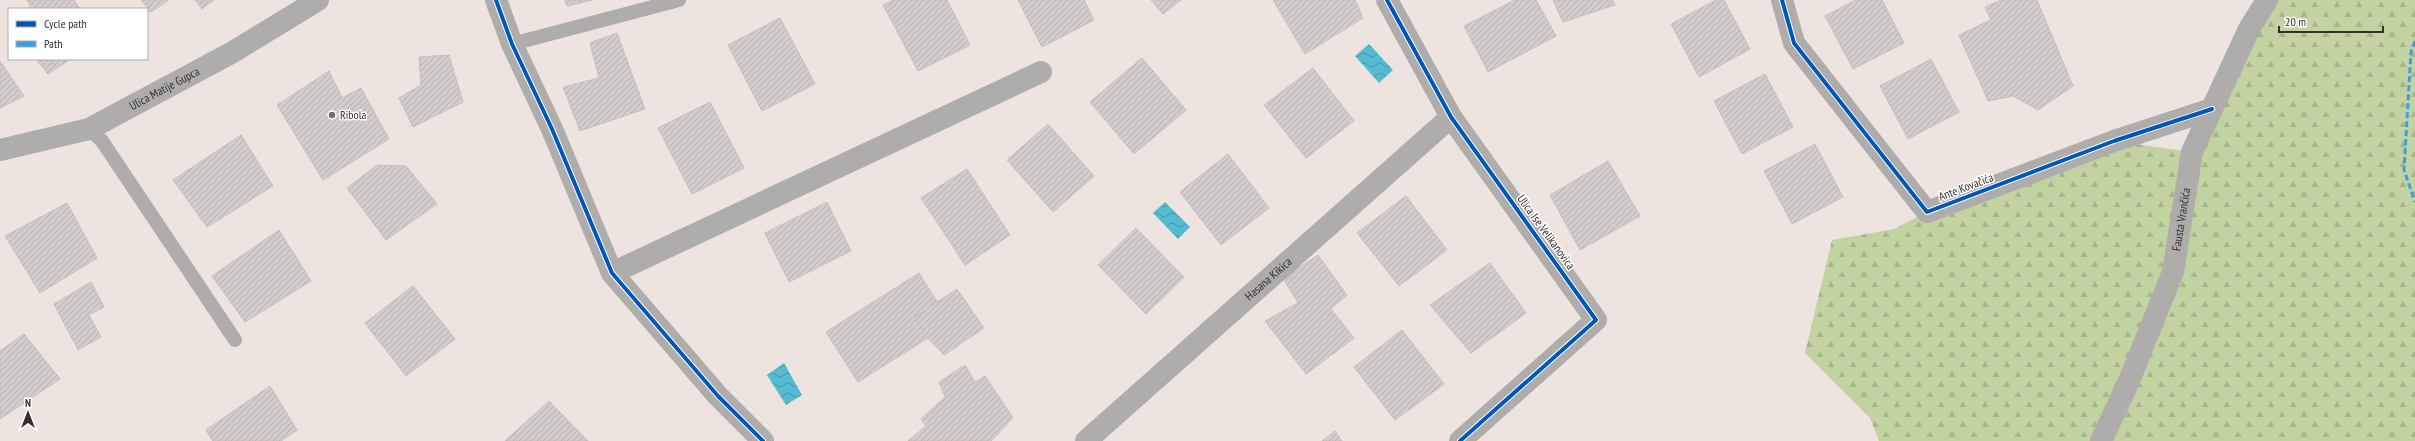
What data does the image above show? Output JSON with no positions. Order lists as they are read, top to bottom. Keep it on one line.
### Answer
{"streets":{"street":["Ulica Matije Gupca","Ante Kovačića","Fausta Vrančića","Ulica Ise Velikanovica","Hasana Kikica"]},"crossings":[["Ante Kovačića","Fausta Vrančića"],["Ulica Ise Velikanovica","Hasana Kikica"]],"places":["Ribola"],"legend":["Cycle path","Path"],"scale_bar":"20 m","north":"top"}
